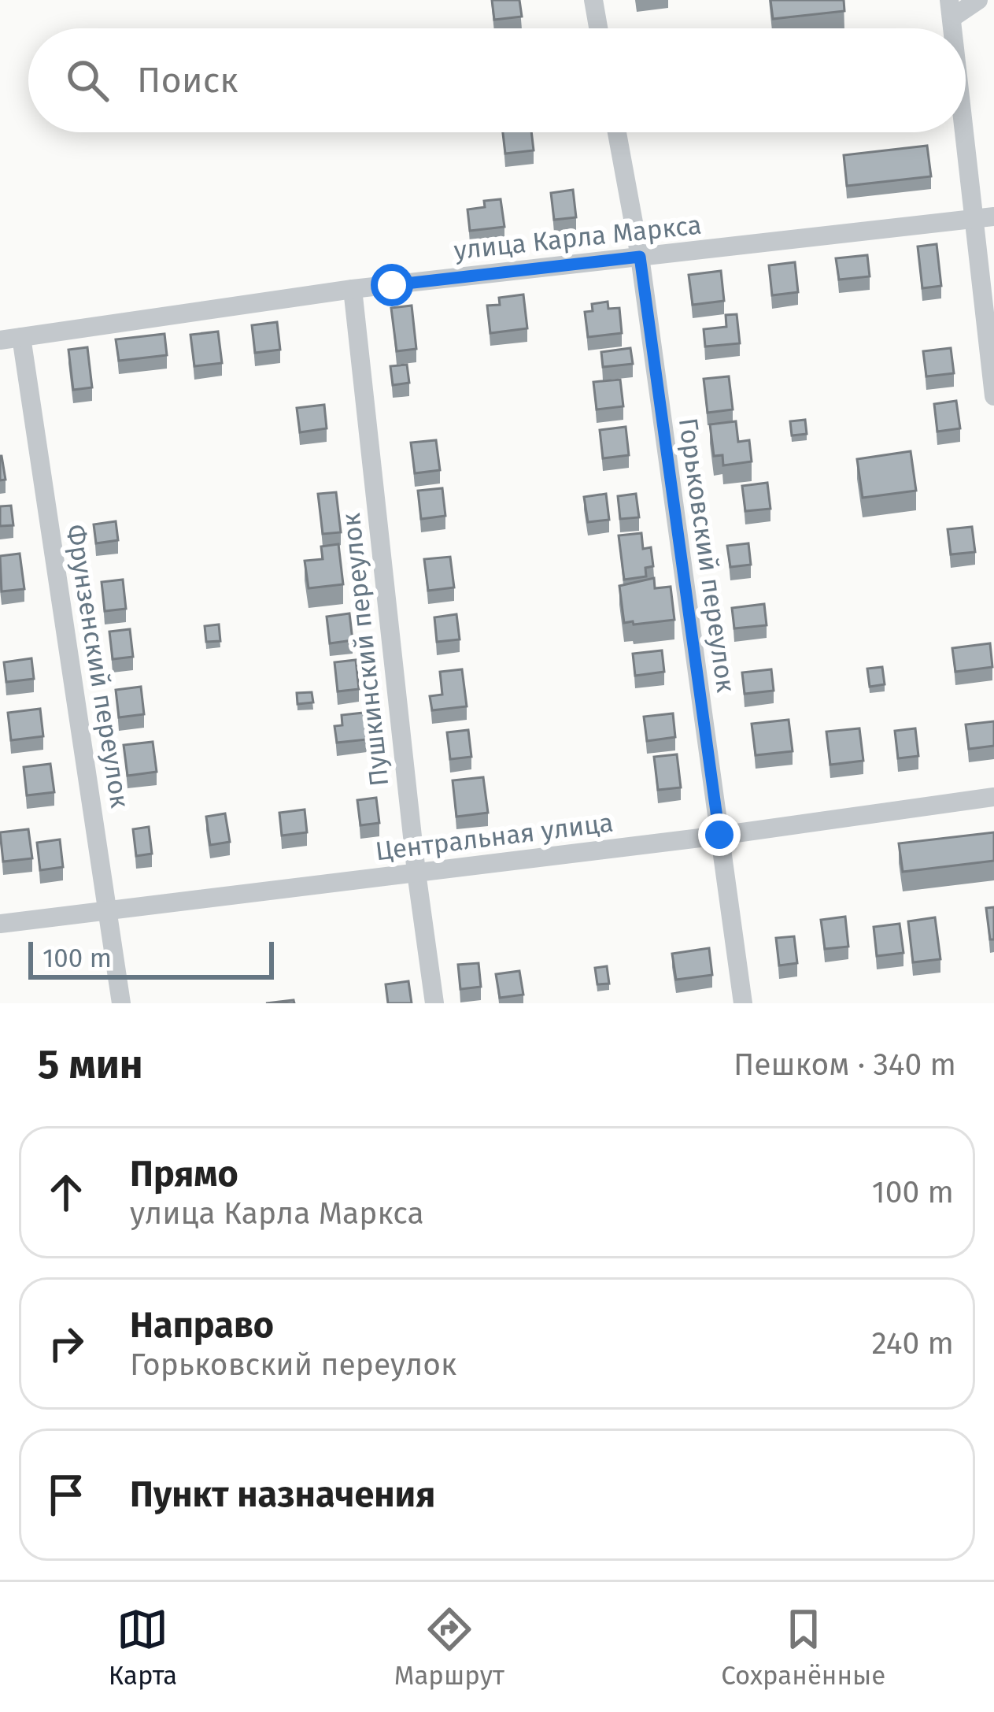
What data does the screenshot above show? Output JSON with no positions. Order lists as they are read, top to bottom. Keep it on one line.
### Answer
{"streets":{"street":["улица Карла Маркса","Горьковский переулок","Пушкинский переулок","Фрунзенский переулок","Центральная улица"]},"crossings":[["улица Карла Маркса","Горьковский переулок"],["улица Карла Маркса","Пушкинский переулок"],["улица Карла Маркса","Фрунзенский переулок"],["Горьковский переулок","Центральная улица"],["Пушкинский переулок","Центральная улица"],["Фрунзенский переулок","Центральная улица"]],"scale_bar":"100 m","page":{"search":"Поиск","scale":"100 m","heading":["5 мин","Пешком · 340 m"],"list":[["Прямо","улица Карла Маркса","100 m"],["Направо","Горьковский переулок","240 m"],"Пункт назначения"],"nav":["Карта","Маршрут","Сохранённые"]}}
